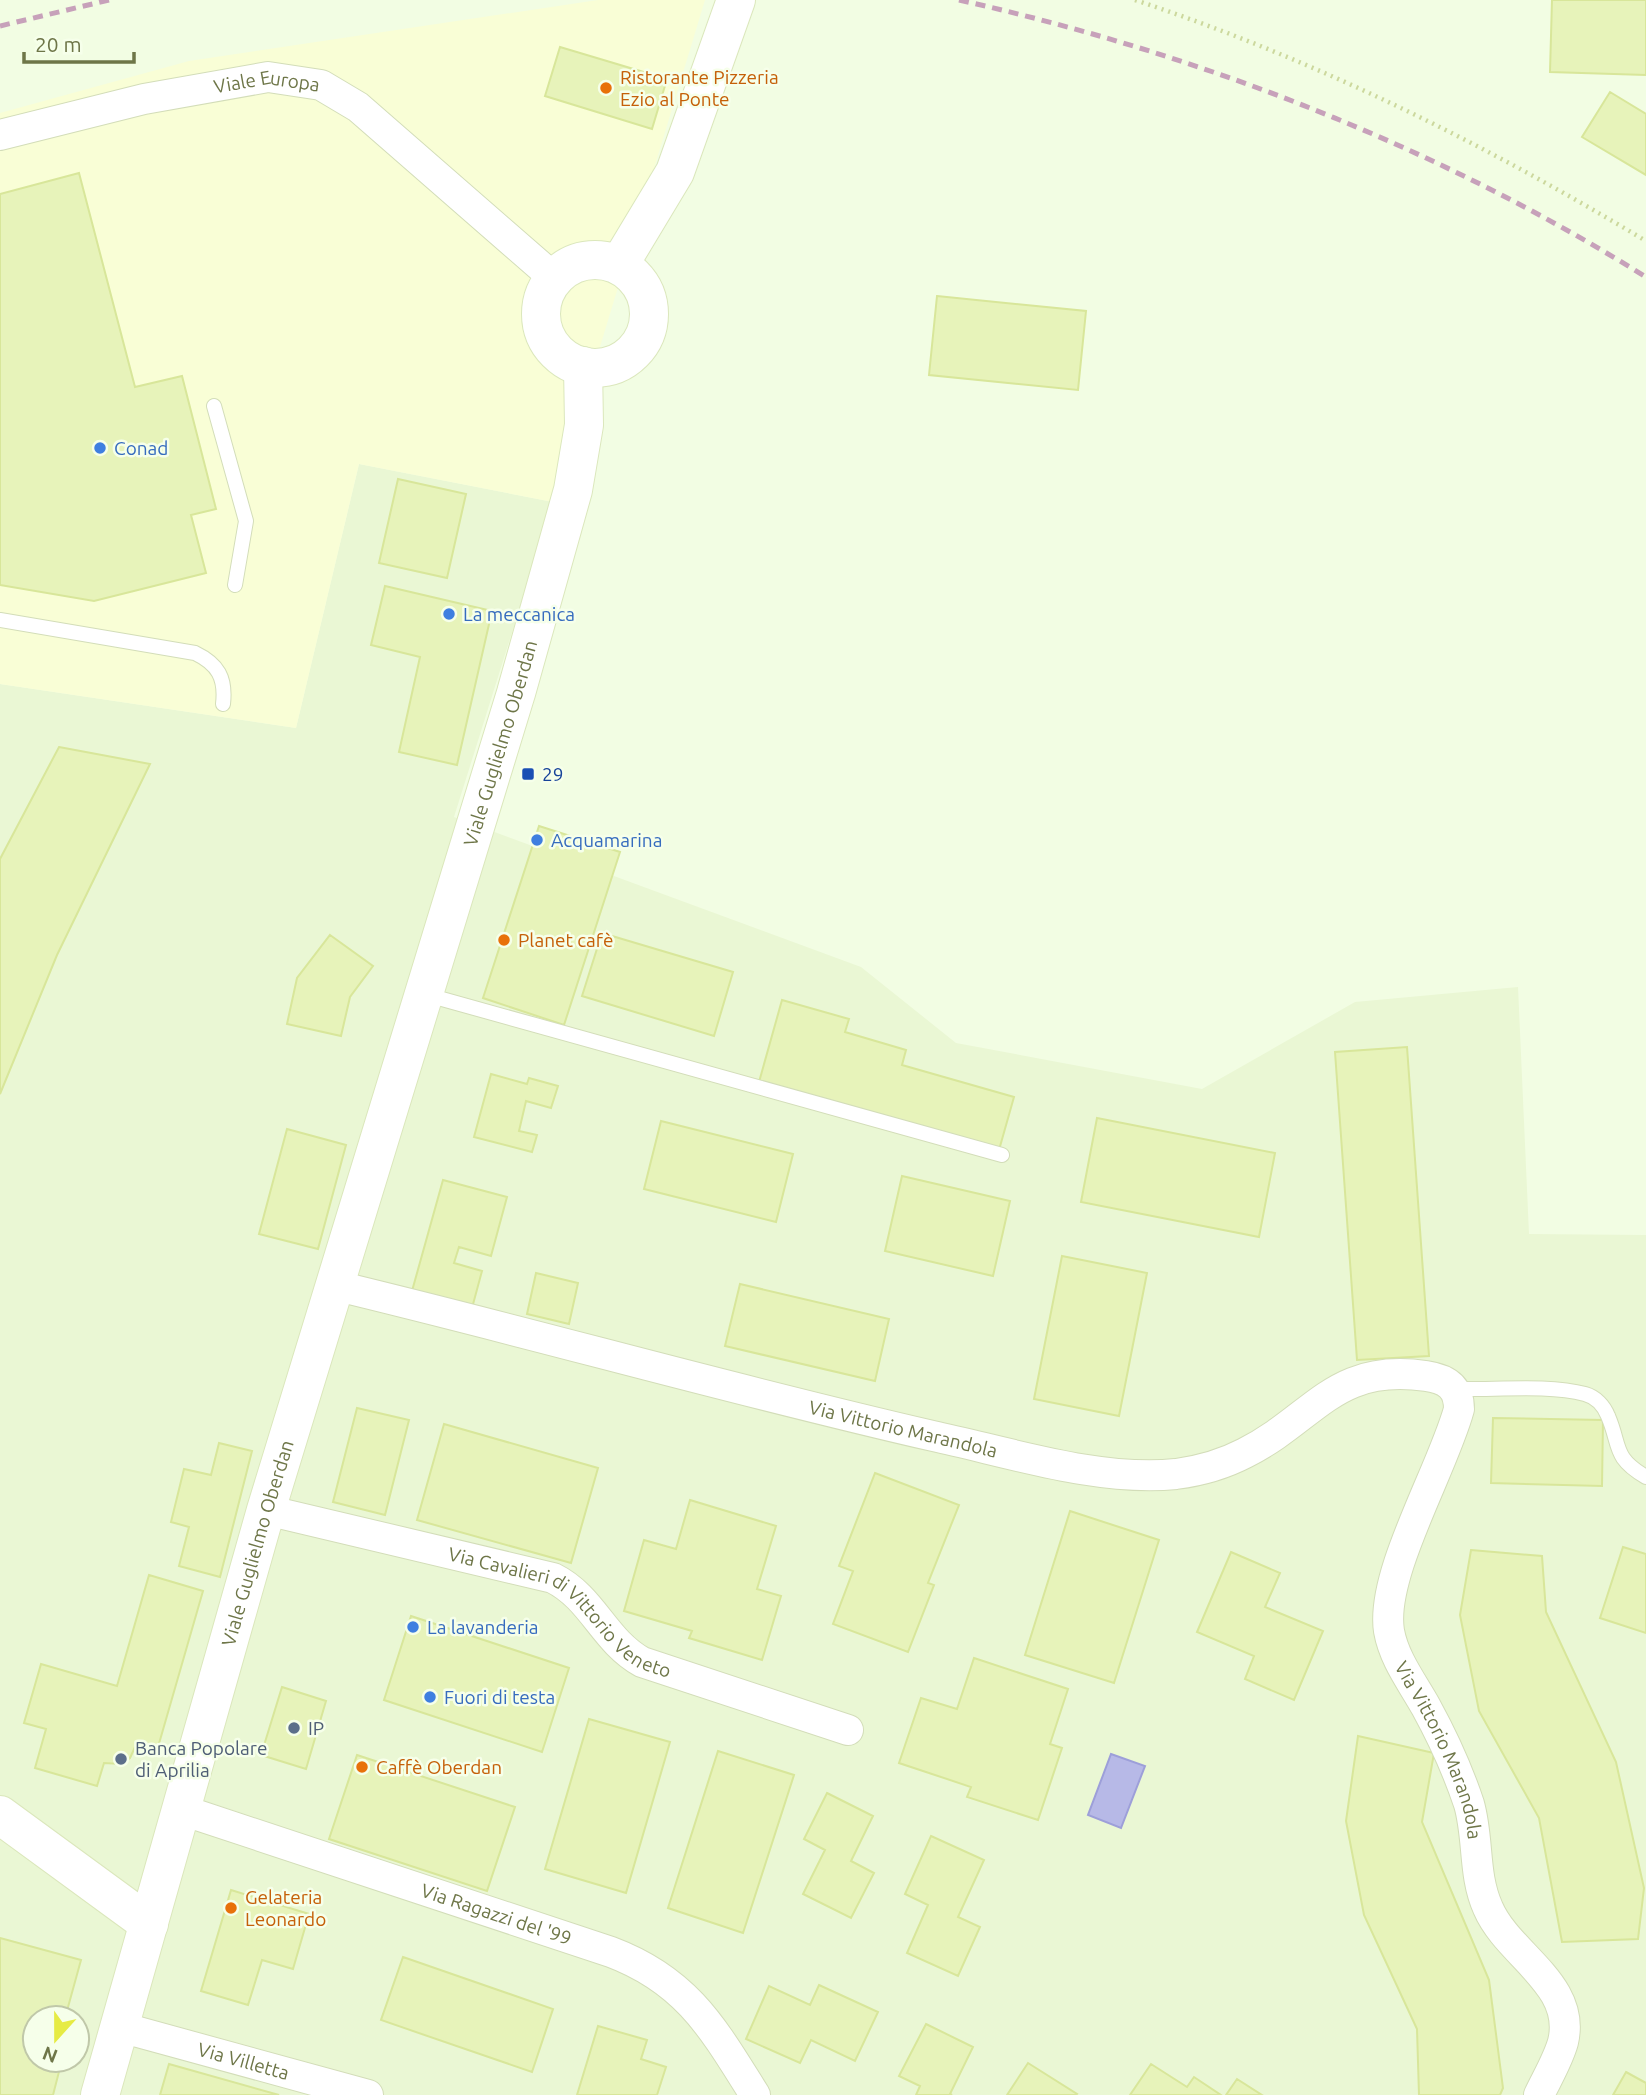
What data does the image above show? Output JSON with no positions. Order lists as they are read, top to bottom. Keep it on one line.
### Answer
{"streets":{"main road":["Viale Guglielmo Oberdan"],"street":["Viale Europa","Via Vittorio Marandola","Via Cavalieri di Vittorio Veneto","Via Ragazzi del '99","Via Villetta"]},"crossings":[["Viale Europa","Viale Guglielmo Oberdan"],["Viale Guglielmo Oberdan","Via Vittorio Marandola"],["Viale Guglielmo Oberdan","Via Cavalieri di Vittorio Veneto"],["Viale Guglielmo Oberdan","Via Ragazzi del '99"],["Viale Guglielmo Oberdan","Via Villetta"]],"places":{"other":["Ristorante Pizzeria Ezio al Ponte","Conad","La meccanica","Acquamarina","Planet cafè","La lavanderia","Fuori di testa","IP","Banca Popolare di Aprilia","Caffè Oberdan","Gelateria Leonardo"],"transit":["29"]},"scale_bar":"20 m","north":"bottom"}
